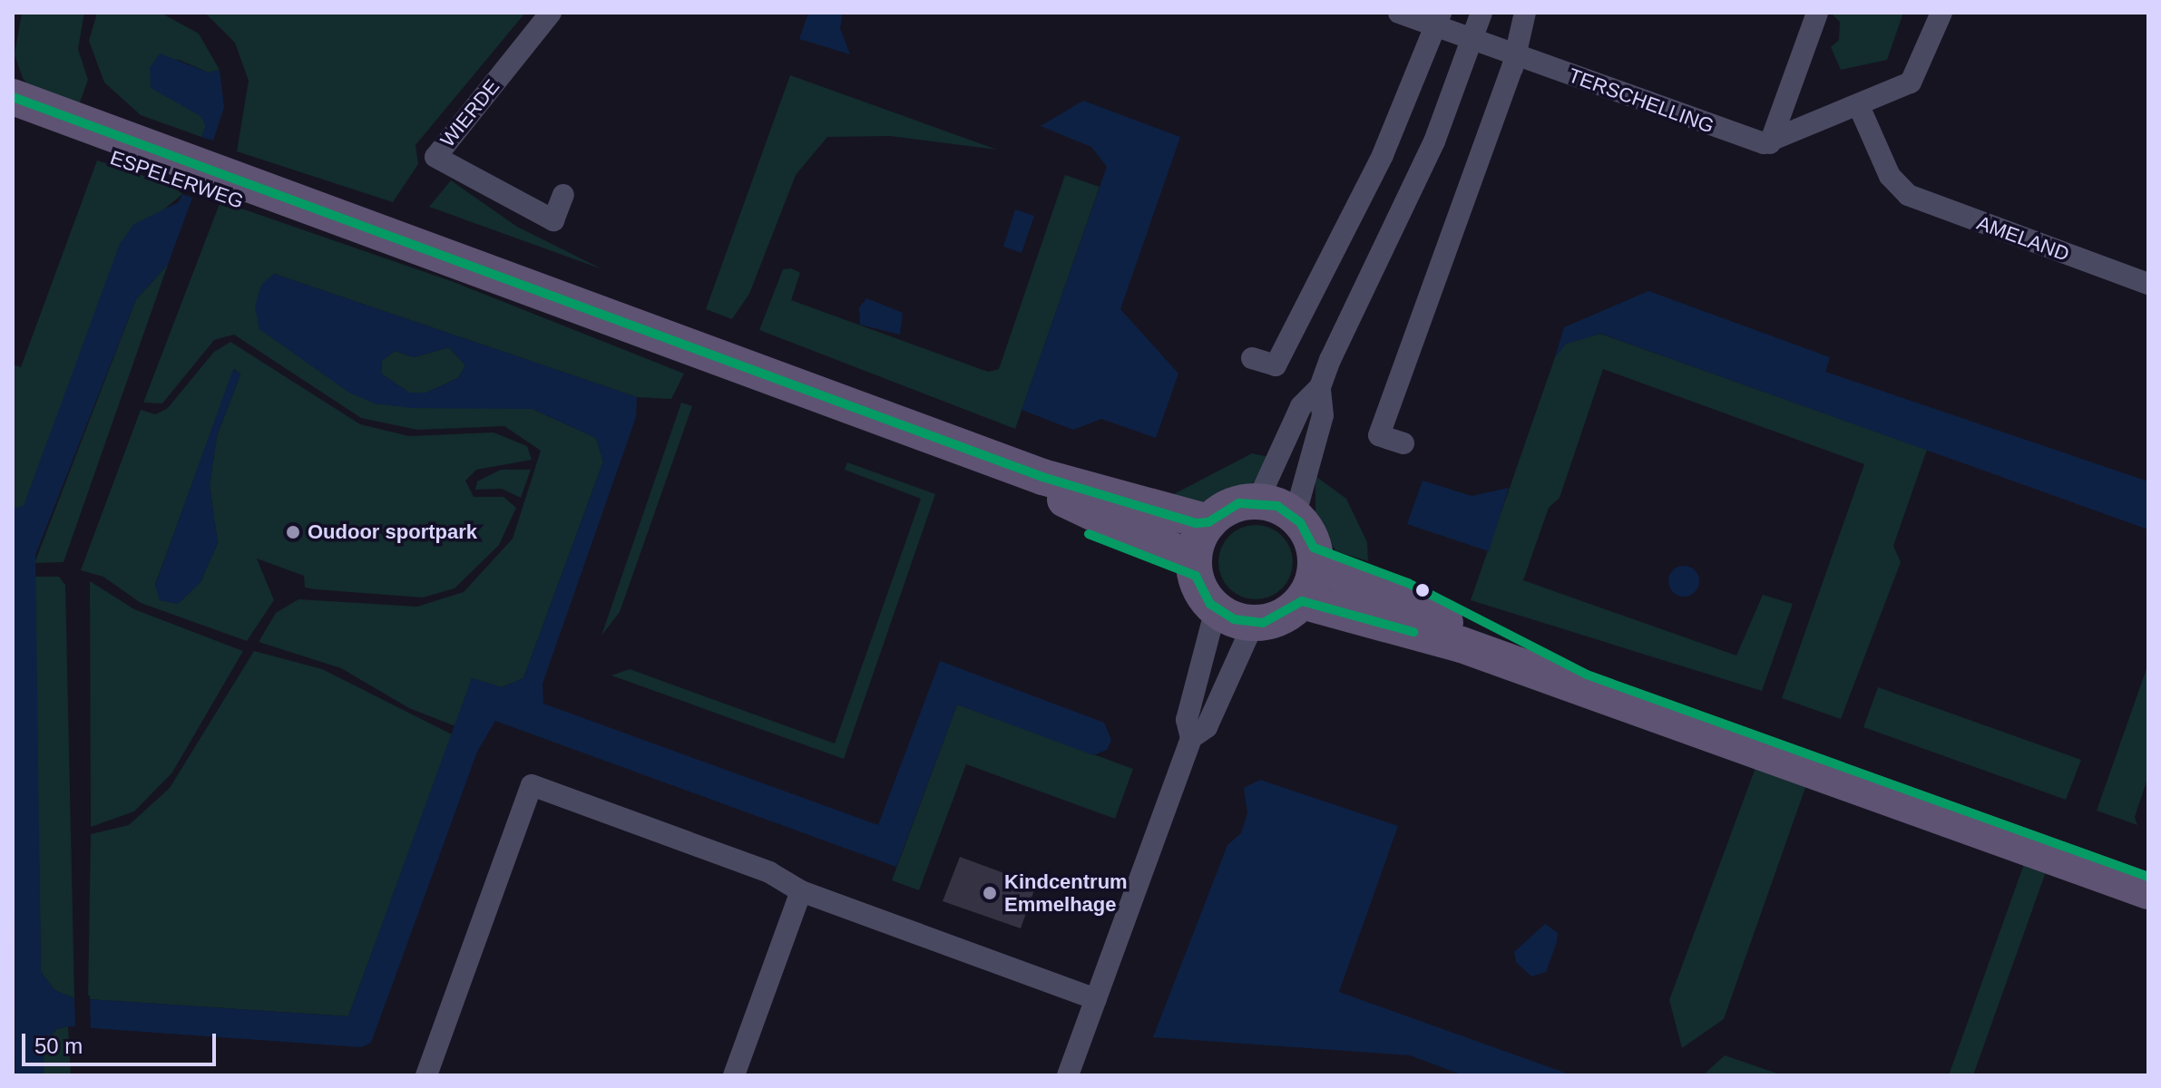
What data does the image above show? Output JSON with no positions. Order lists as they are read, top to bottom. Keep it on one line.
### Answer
{"streets":{"main road":["ESPELERWEG"],"street":["TERSCHELLING","WIERDE","AMELAND"]},"places":["Oudoor sportpark","Kindcentrum Emmelhage"],"scale_bar":"50 m"}
